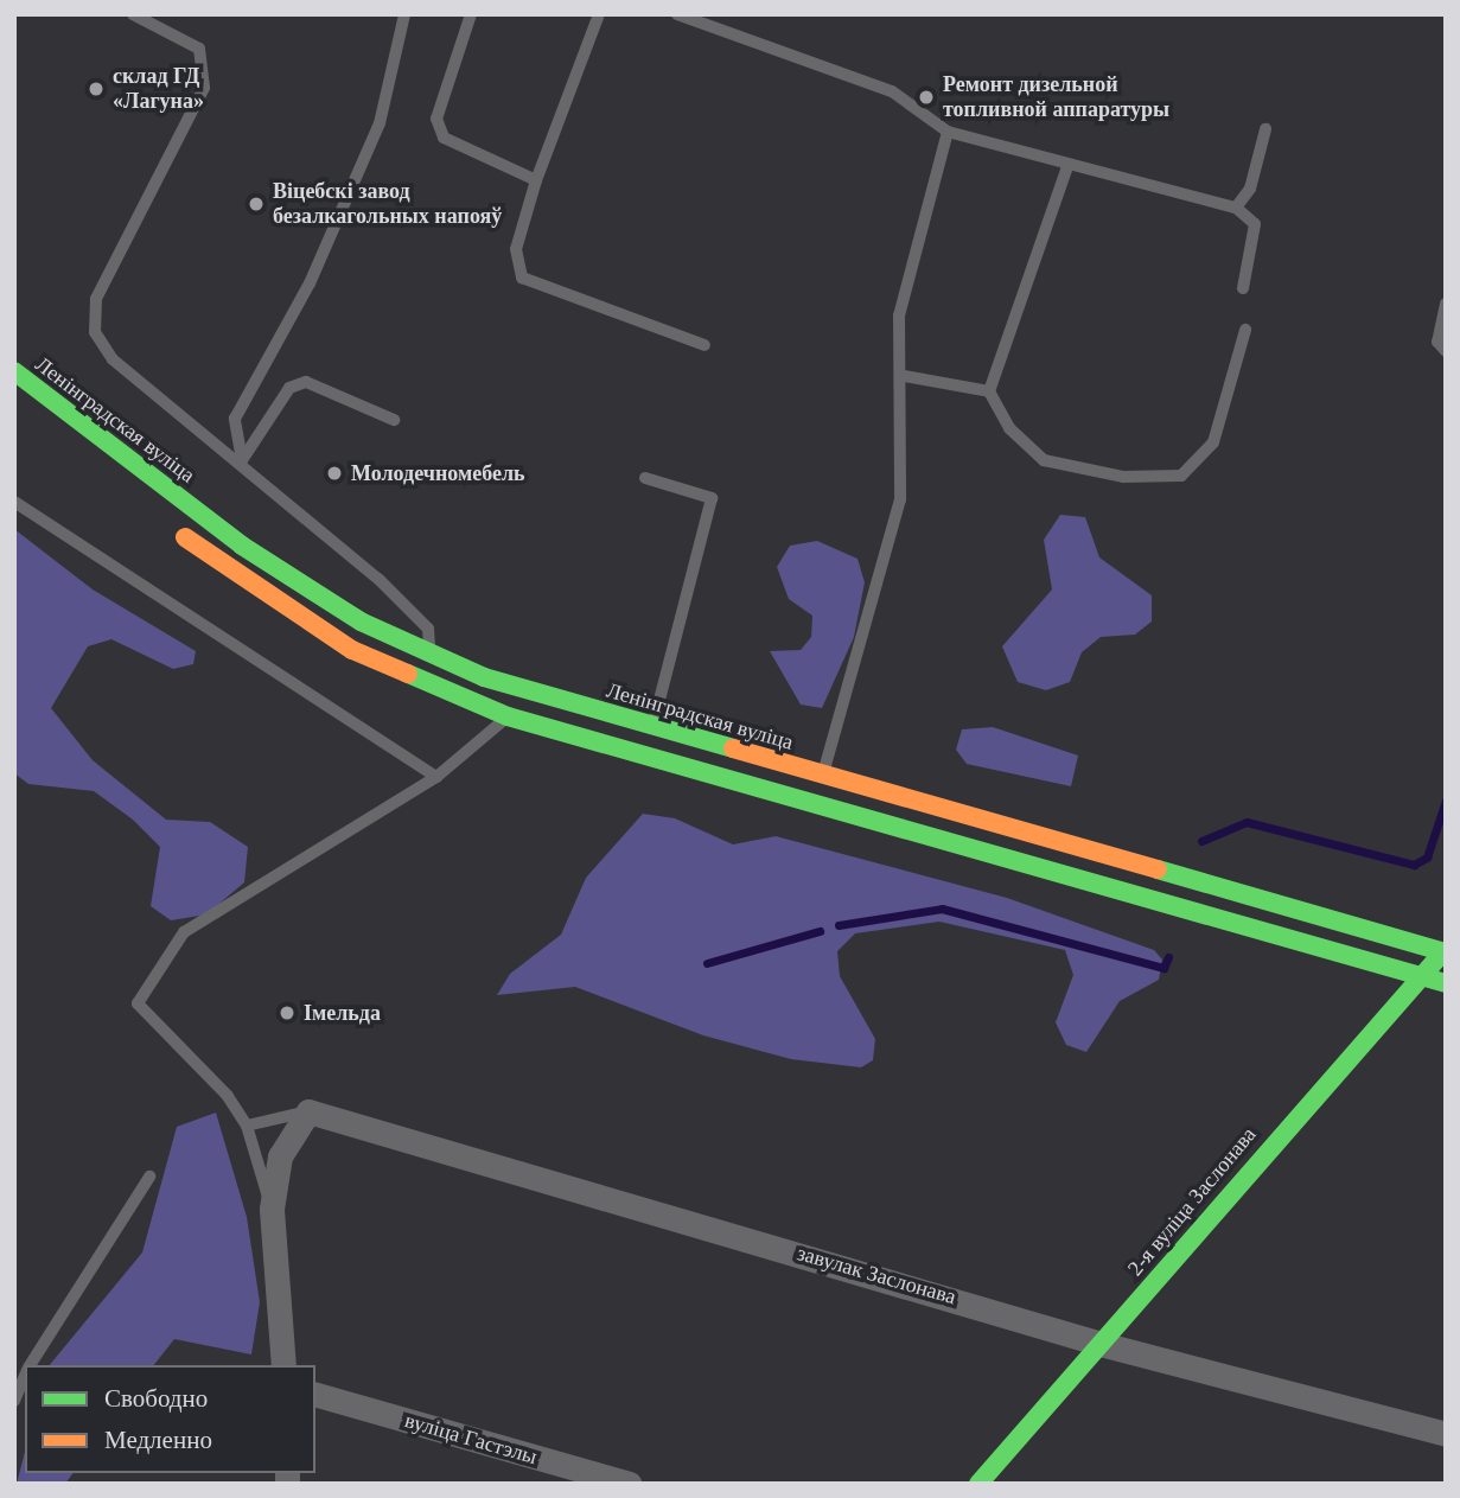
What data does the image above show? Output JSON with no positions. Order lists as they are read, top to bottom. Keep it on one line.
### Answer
{"streets":{"main road":["Ленінградская вуліца","2-я вуліца Заслонава"],"street":["завулак Заслонава","вуліца Гастэлы"]},"crossings":[["Ленінградская вуліца","2-я вуліца Заслонава"],["2-я вуліца Заслонава","завулак Заслонава"]],"places":["склад ГД «Лагуна»","Ремонт дизельной топливной аппаратуры","Віцебскі завод безалкагольных напояў","Молодечномебель","Імельда"],"legend":["Свободно","Медленно"]}
